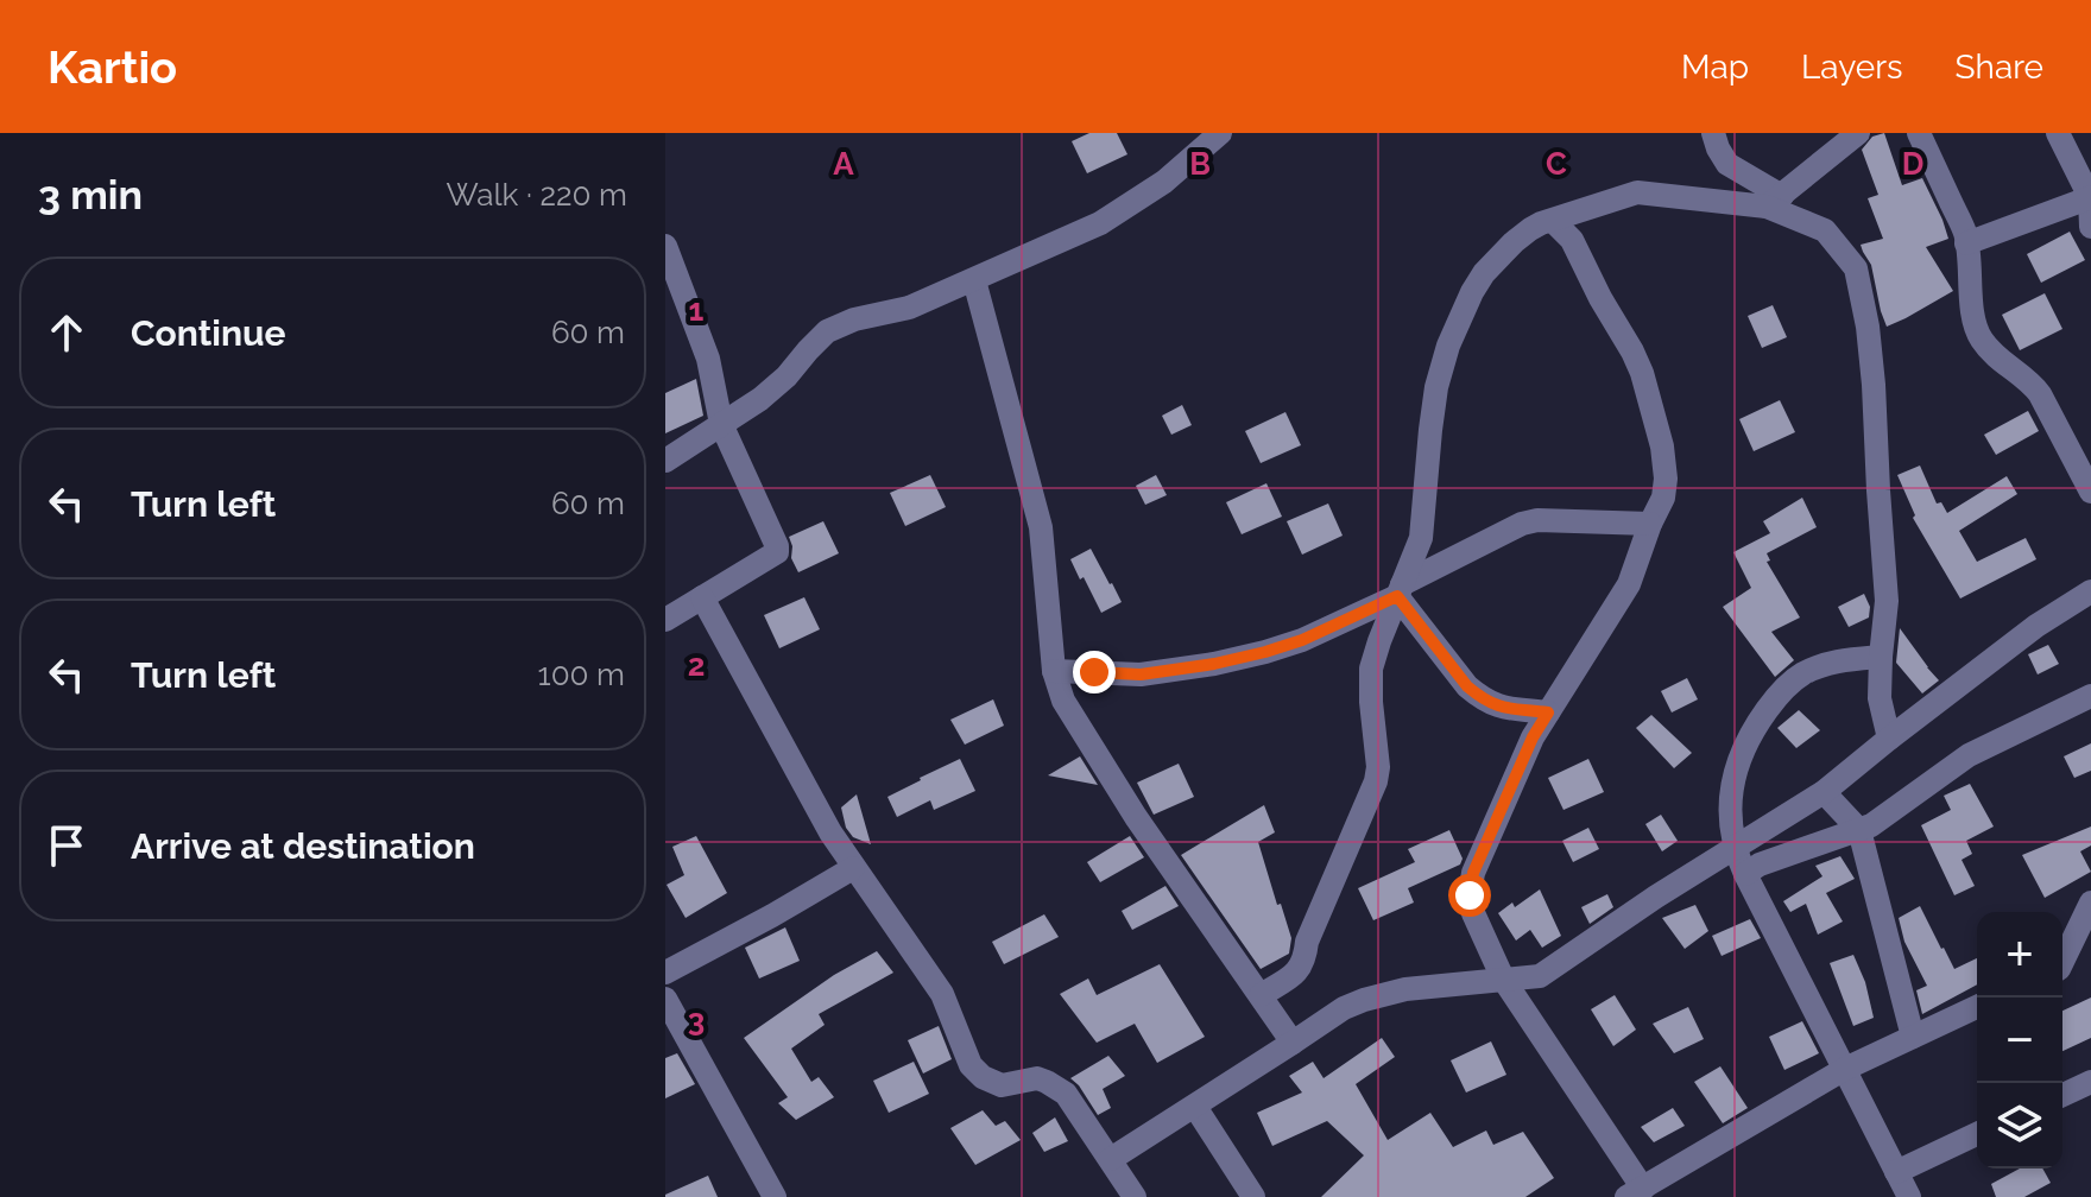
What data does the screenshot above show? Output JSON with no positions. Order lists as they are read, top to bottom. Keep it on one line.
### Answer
{"page":{"header":"Kartio","nav":["Map","Layers","Share"],"heading":["3 min","Walk · 220 m"],"list":[["Continue","60 m"],["Turn left","60 m"],["Turn left","100 m"],"Arrive at destination"],"map_buttons":["+","−"]},"grid":{"columns":["A","B","C","D"],"rows":["1","2","3"]}}
